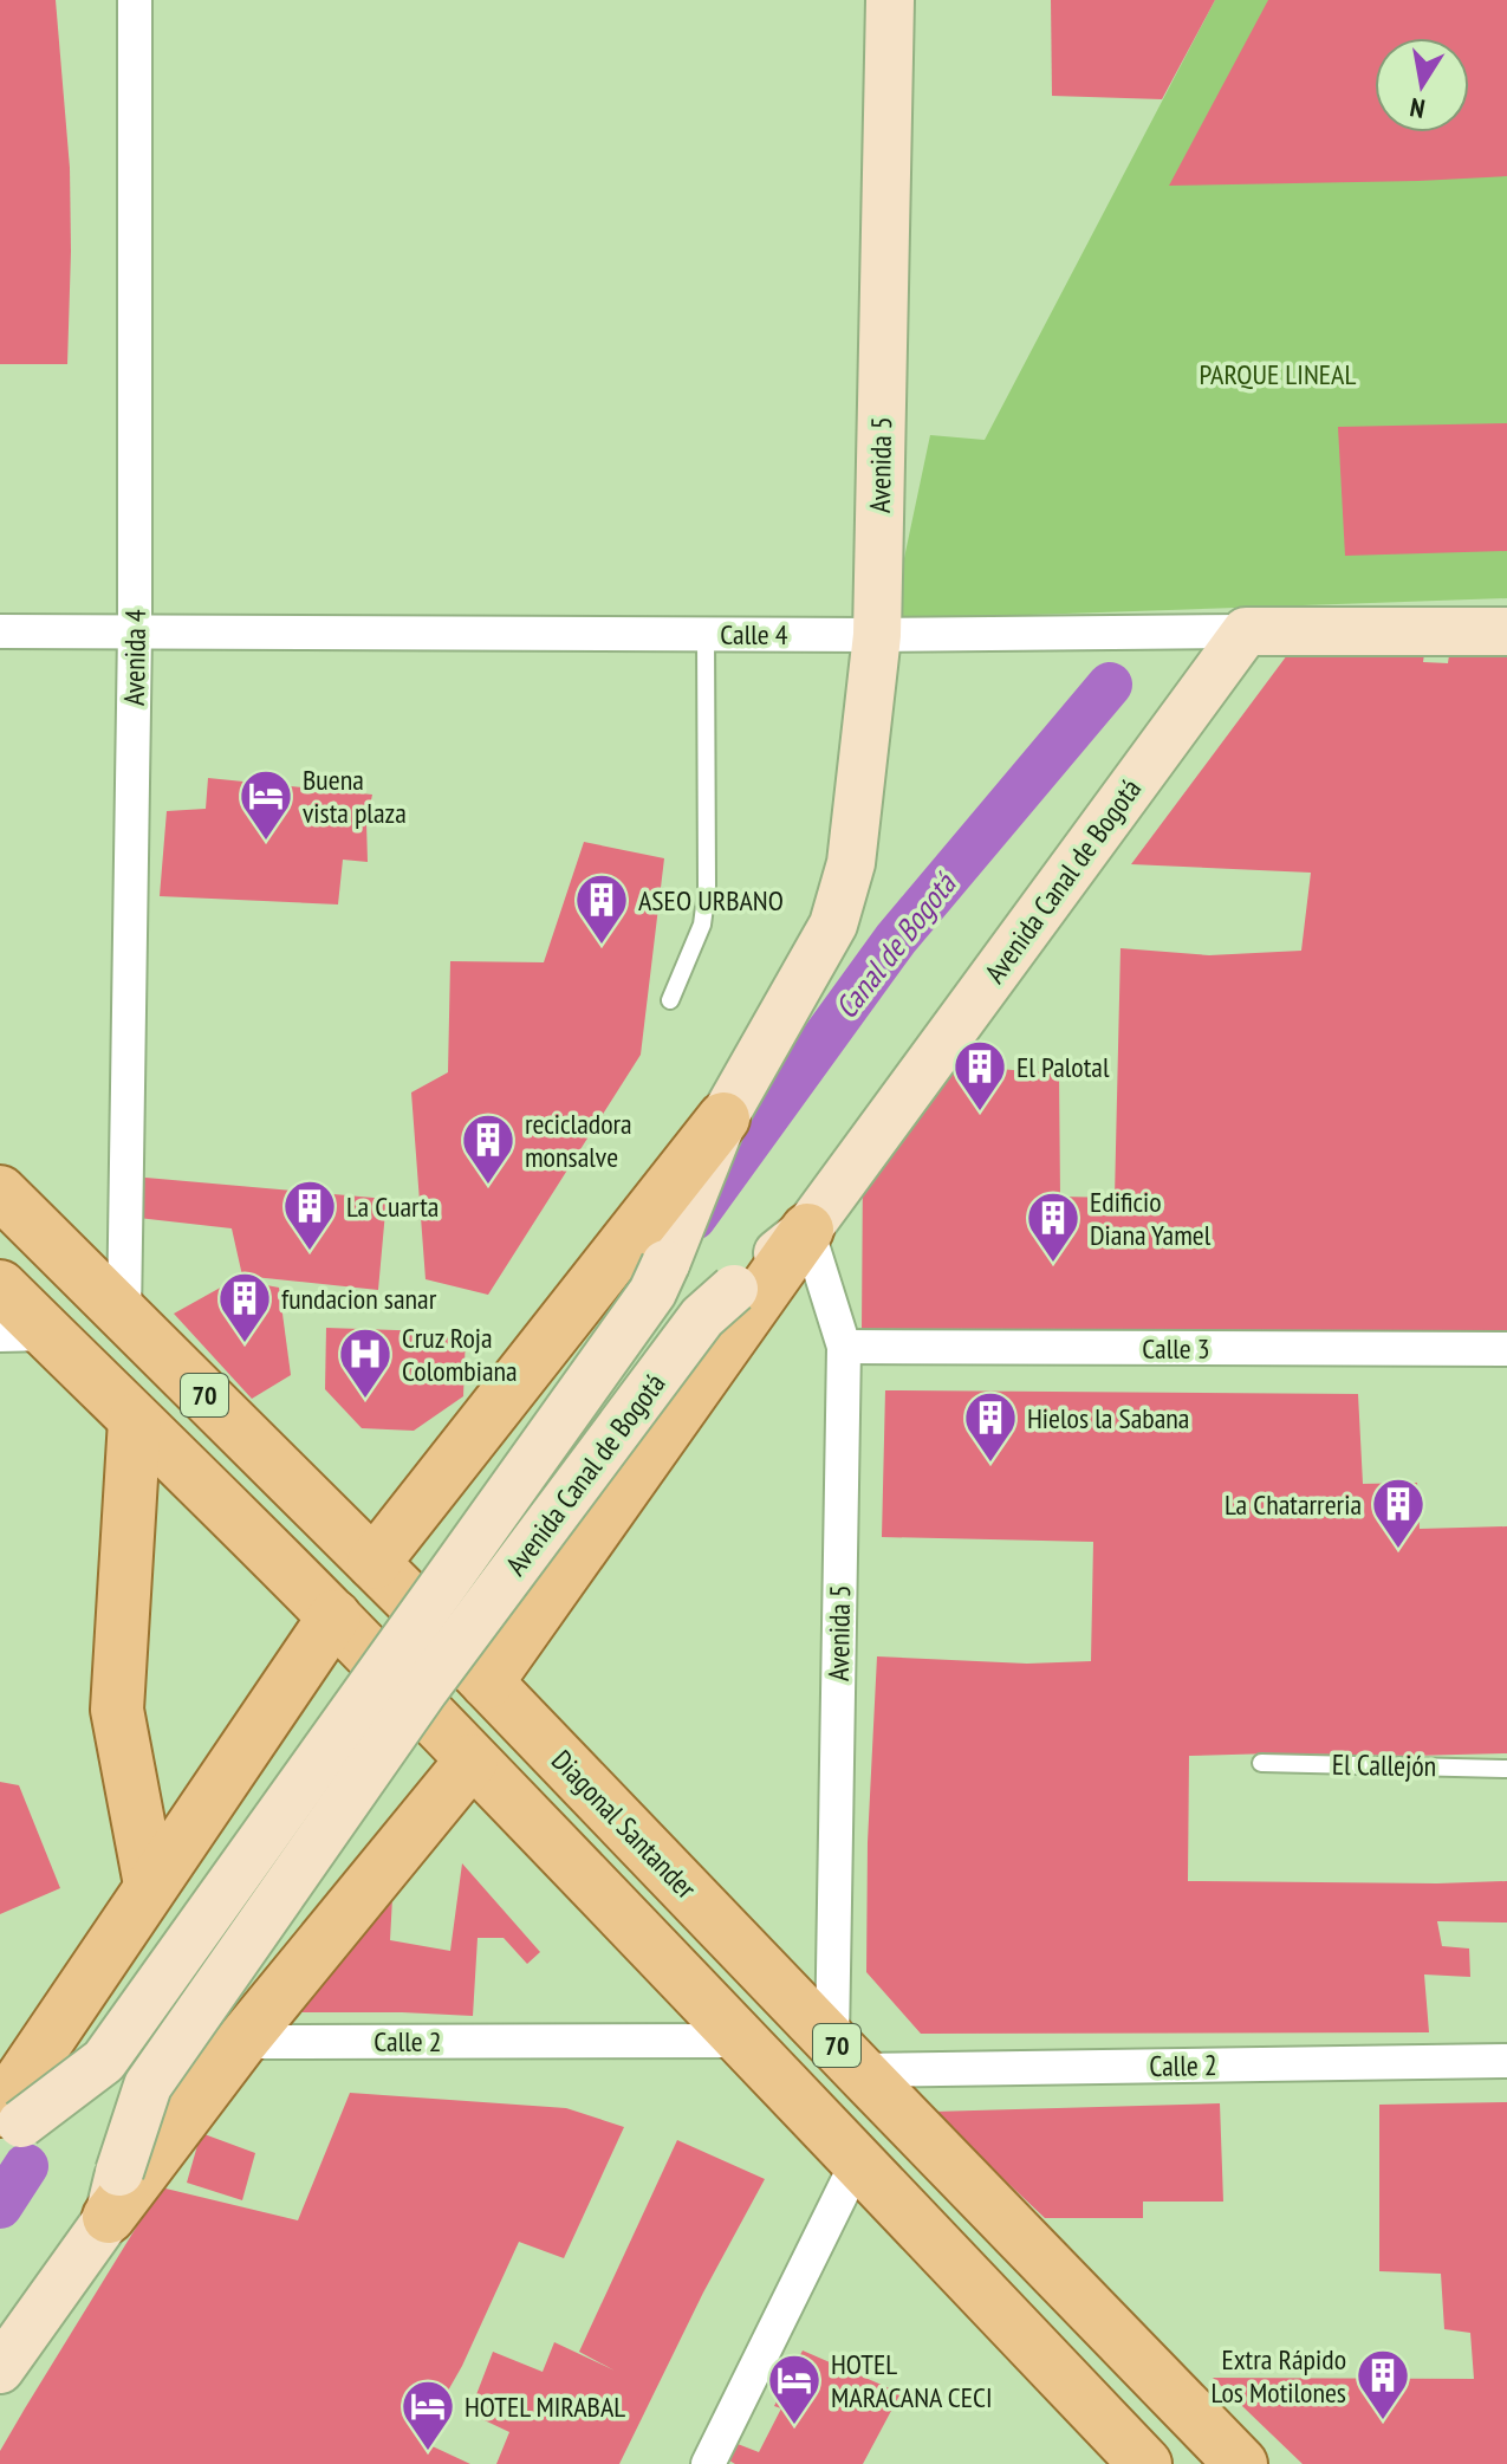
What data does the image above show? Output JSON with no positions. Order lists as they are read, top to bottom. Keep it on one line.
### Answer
{"streets":{"main road":["Avenida 5","Calle 4","Avenida Canal de Bogotá","70","Diagonal Santander"],"street":["Avenida 4","Calle 3","Calle 2"],"lane":["El Callejón"]},"crossings":[["Avenida 5","Calle 4"],["Avenida 5","Avenida Canal de Bogotá"],["Avenida 5","Calle 3"],["Avenida 5","Diagonal Santander"],["Avenida 5","Calle 2"],["Calle 4","Avenida 4"],["Calle 4","Avenida Canal de Bogotá"],["Avenida 4","Diagonal Santander"],["70","Calle 2"],["Diagonal Santander","Calle 2"]],"water":["Canal de Bogotá"],"parks":["PARQUE LINEAL"],"places":{"hotel":["Buena vista plaza","HOTEL MARACANA CECI","HOTEL MIRABAL"],"building":["ASEO URBANO","El Palotal","recicladora monsalve","La Cuarta","Edificio Diana Yamel","fundacion sanar","Hielos la Sabana","La Chatarreria","Extra Rápido Los Motilones"],"hospital":["Cruz Roja Colombiana"]},"north":"bottom"}
